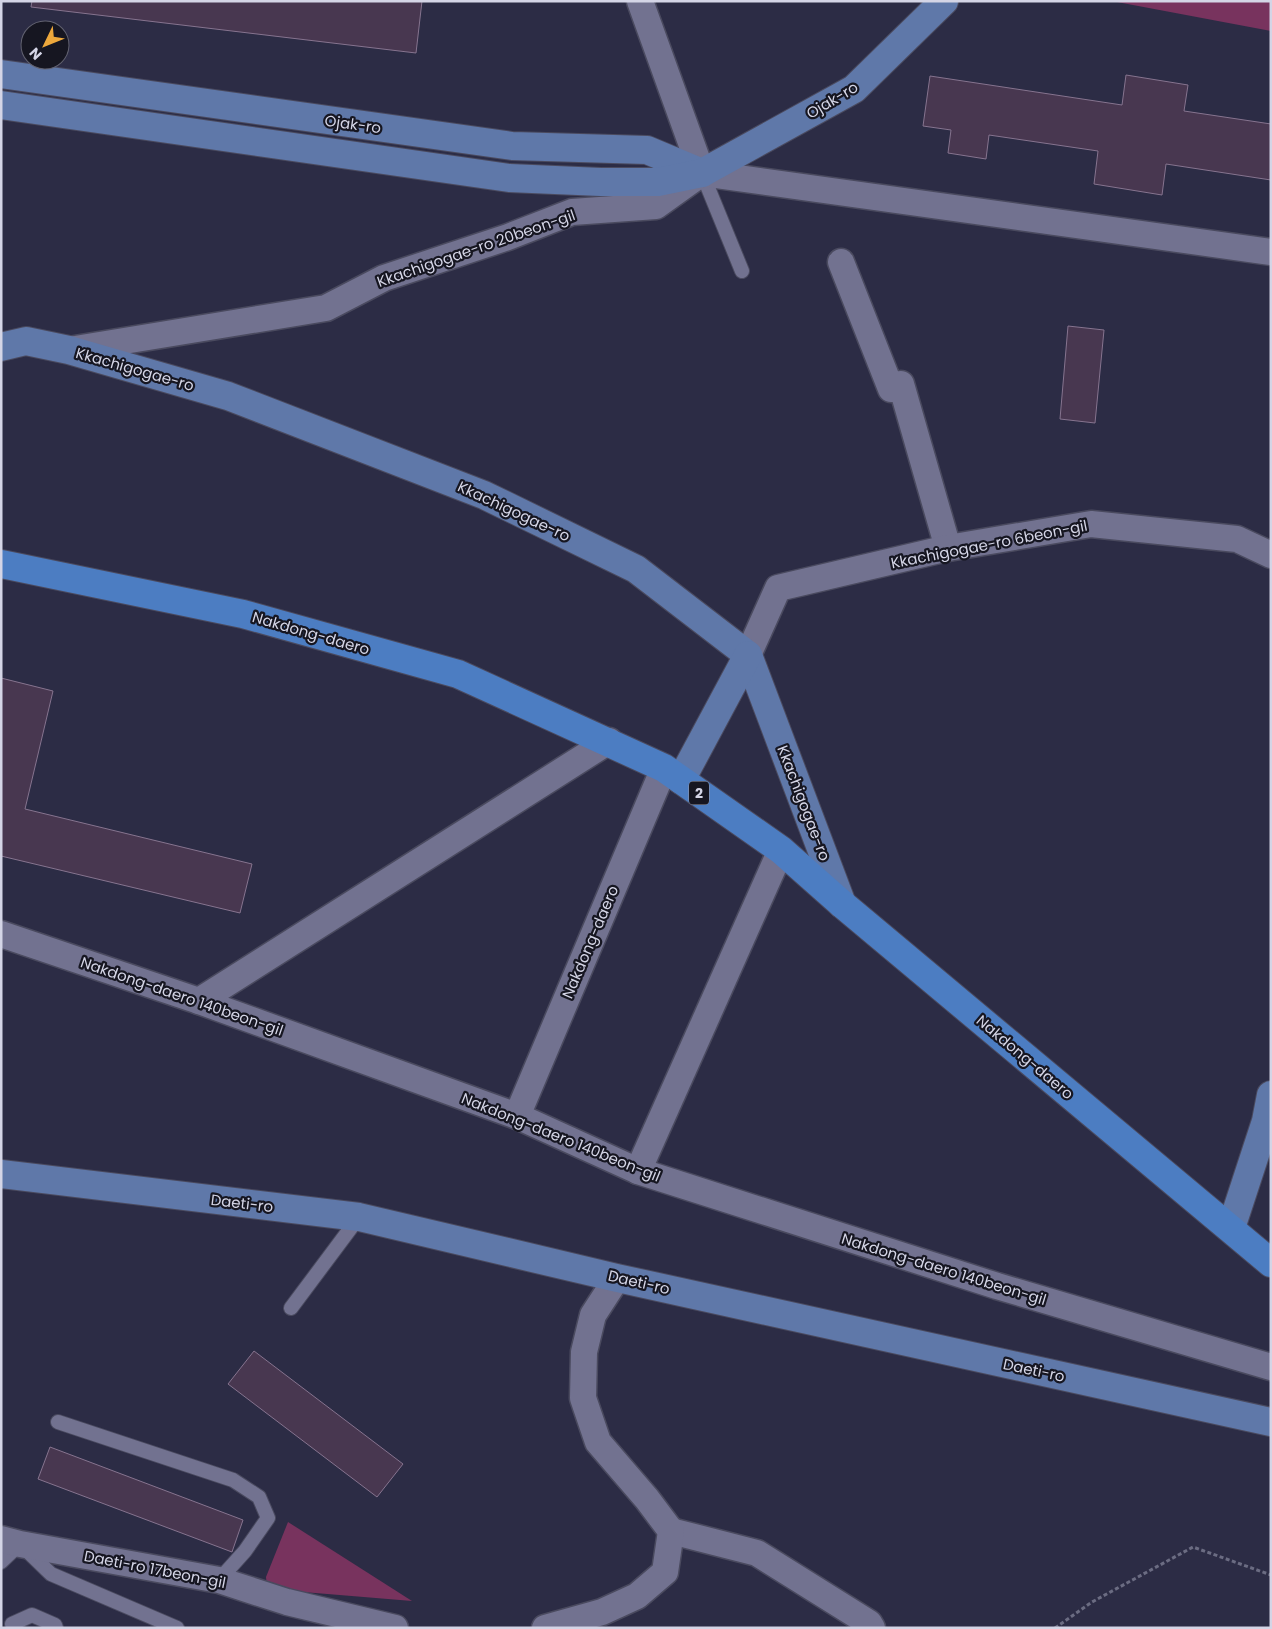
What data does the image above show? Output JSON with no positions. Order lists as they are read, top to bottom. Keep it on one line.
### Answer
{"streets":{"main road":["Nakdong-daero","2"],"street":["Ojak-ro","Kkachigogae-ro 20beon-gil","Kkachigogae-ro","Kkachigogae-ro 6beon-gil","Nakdong-daero 140beon-gil","Daeti-ro","Daeti-ro 17beon-gil"]},"crossings":[["Ojak-ro","Kkachigogae-ro 20beon-gil"],["Kkachigogae-ro 20beon-gil","Kkachigogae-ro"],["Kkachigogae-ro","Kkachigogae-ro 6beon-gil"],["Kkachigogae-ro","Nakdong-daero"],["Nakdong-daero","Nakdong-daero 140beon-gil"]],"north":"bottom left"}
